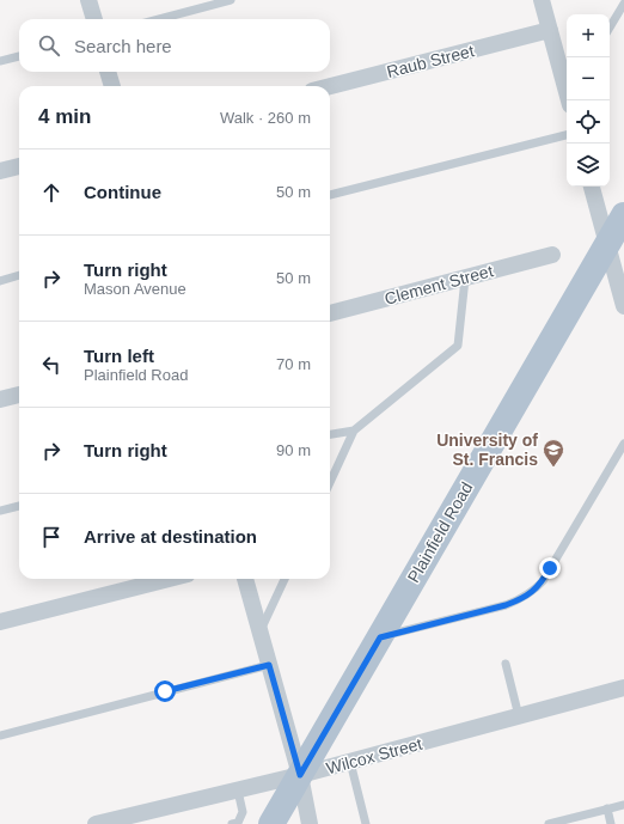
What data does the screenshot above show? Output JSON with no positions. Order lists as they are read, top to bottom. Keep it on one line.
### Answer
{"streets":{"main road":["Plainfield Road"],"street":["Raub Street","Clement Street","Wilcox Street"]},"crossings":[["Plainfield Road","Wilcox Street"]],"places":{"school or university":["University of St. Francis"]},"page":{"map_buttons":["+","−"],"search":"Search here","heading":["4 min","Walk · 260 m"],"list":[["Continue","50 m"],["Turn right","Mason Avenue","50 m"],["Turn left","Plainfield Road","70 m"],["Turn right","90 m"],"Arrive at destination"]}}
